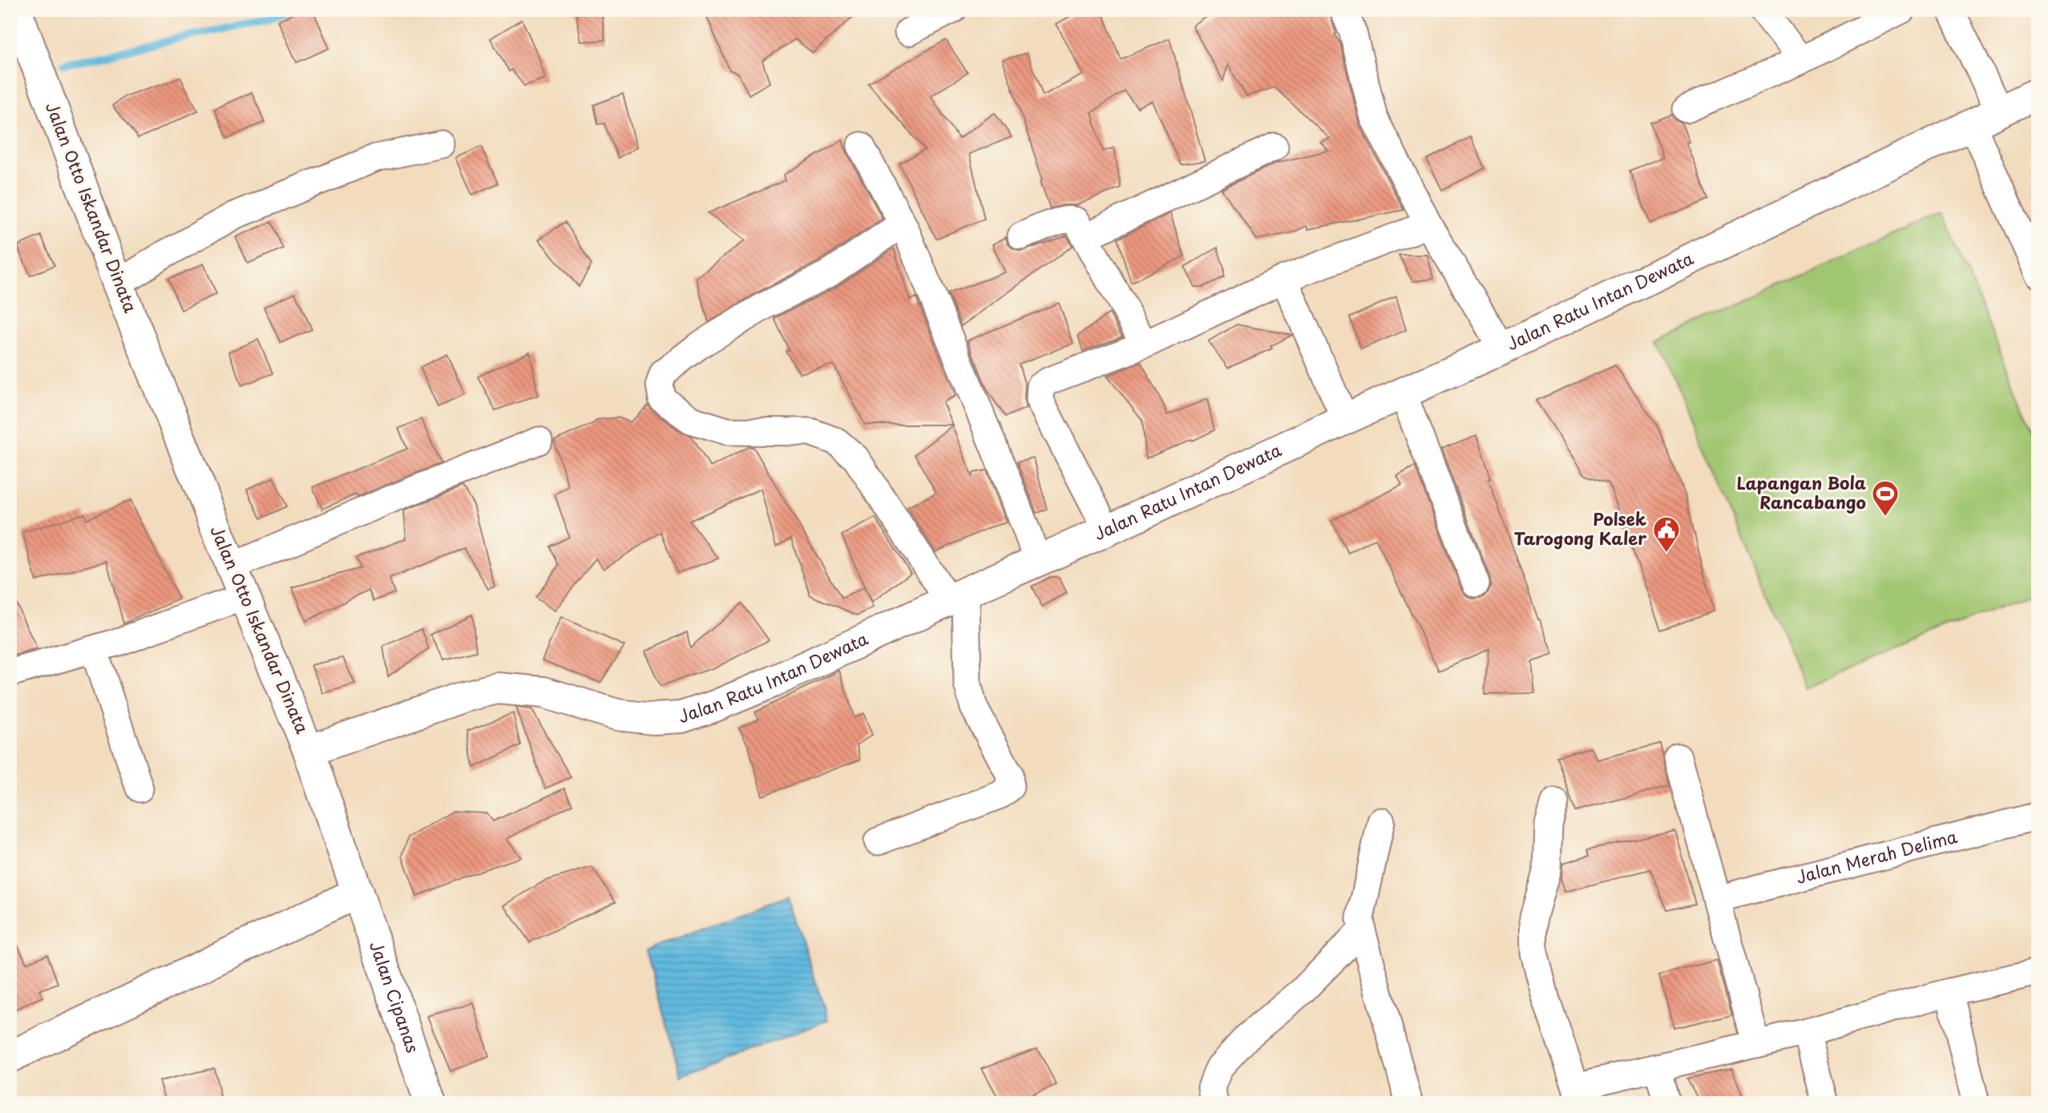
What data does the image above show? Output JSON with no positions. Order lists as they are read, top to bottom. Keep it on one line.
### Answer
{"streets":{"street":["Jalan Otto Iskandar Dinata","Jalan Ratu Intan Dewata","Jalan Merah Delima","Jalan Cipanas"]},"crossings":[["Jalan Otto Iskandar Dinata","Jalan Ratu Intan Dewata"],["Jalan Otto Iskandar Dinata","Jalan Cipanas"]],"places":{"sports":["Lapangan Bola Rancabango"],"public building":["Polsek Tarogong Kaler"]}}
